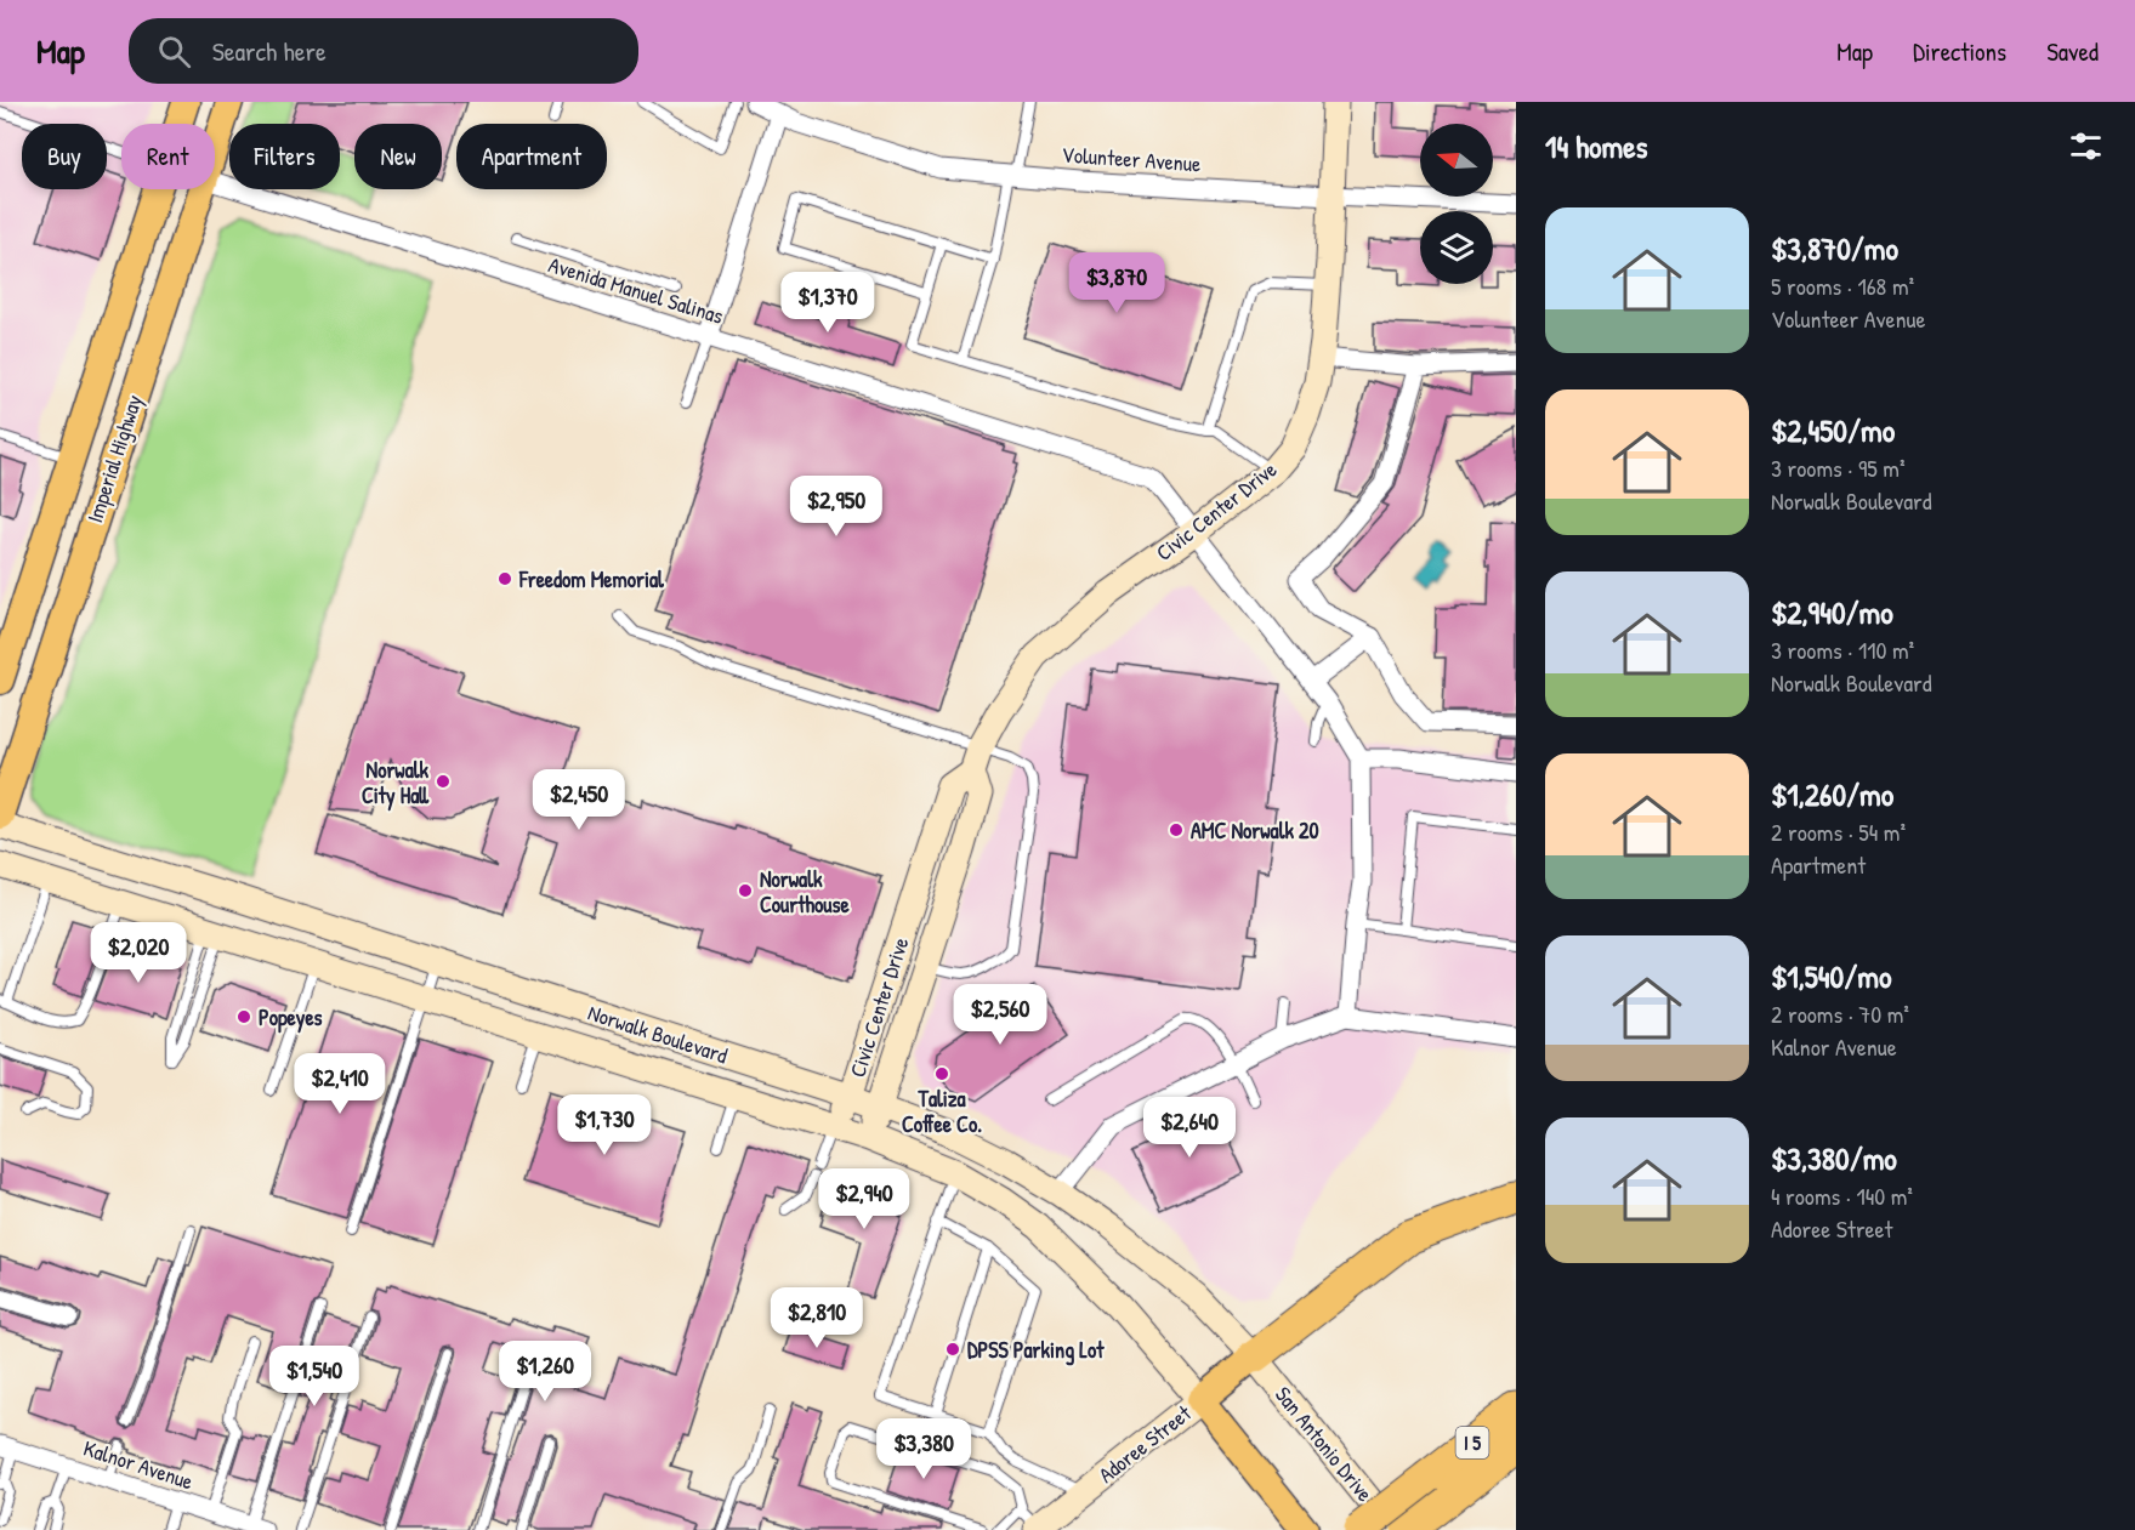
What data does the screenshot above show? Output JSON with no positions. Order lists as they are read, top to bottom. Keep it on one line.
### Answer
{"streets":{"highway":["I 5"],"main road":["Imperial Highway","Civic Center Drive","Norwalk Boulevard","Adoree Street","San Antonio Drive"],"street":["Volunteer Avenue","Avenida Manuel Salinas","Kalnor Avenue"]},"crossings":[["Volunteer Avenue","Civic Center Drive"],["Avenida Manuel Salinas","Civic Center Drive"],["Civic Center Drive","Norwalk Boulevard"],["Norwalk Boulevard","Adoree Street"],["Norwalk Boulevard","San Antonio Drive"],["Adoree Street","San Antonio Drive"]],"places":["Freedom Memorial","Norwalk City Hall","AMC Norwalk 20","Norwalk Courthouse","Popeyes","Taliza Coffee Co.","DPSS Parking Lot"],"north":"left","page":{"header":"Map","search":"Search here","nav":["Map","Directions","Saved"],"heading":"14 homes","chip":["Buy","Rent","Filters","New","Apartment"],"list":[{"name":"$3,870/mo","note":"5 rooms · 168 m² · Volunteer Avenue"},{"name":"$2,450/mo","note":"3 rooms · 95 m² · Norwalk Boulevard"},{"name":"$2,940/mo","note":"3 rooms · 110 m² · Norwalk Boulevard"},{"name":"$1,260/mo","note":"2 rooms · 54 m² · Apartment"},{"name":"$1,540/mo","note":"2 rooms · 70 m² · Kalnor Avenue"},{"name":"$3,380/mo","note":"4 rooms · 140 m² · Adoree Street"}],"price":["$3,870","$1,370","$2,950","$2,450","$2,020","$2,560","$2,410","$1,730","$2,640","$2,940","$2,810","$1,260","$1,540","$3,380"]}}
